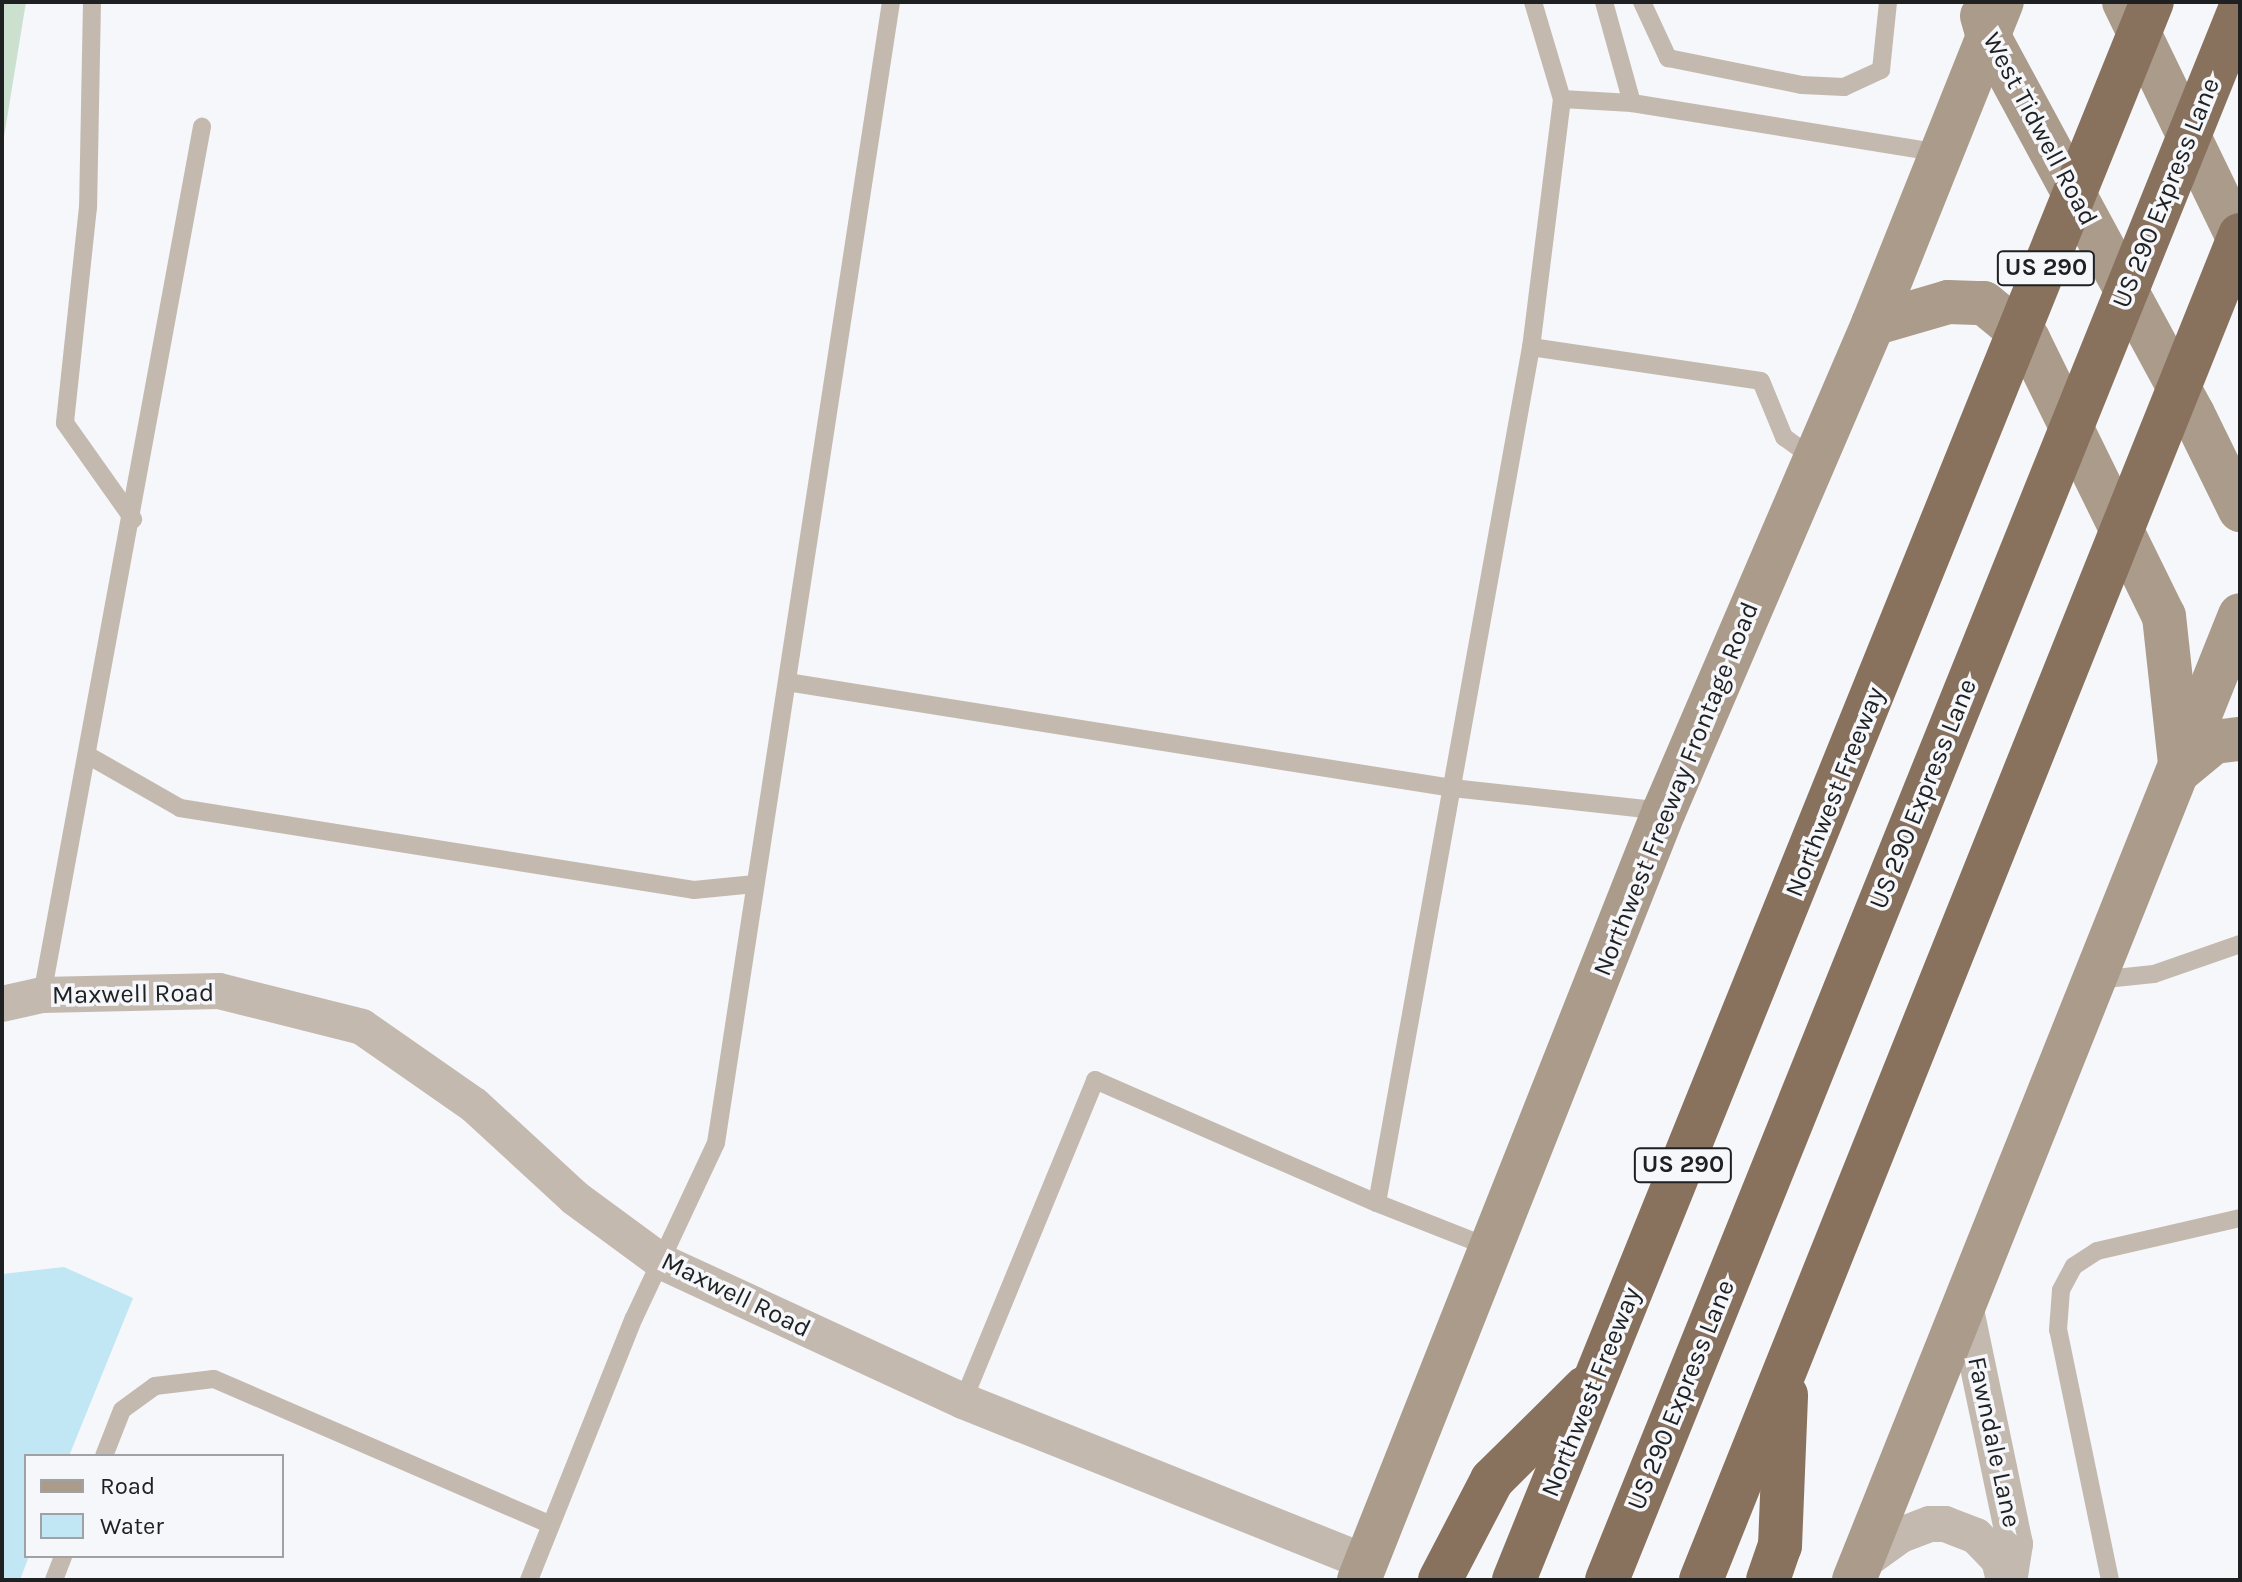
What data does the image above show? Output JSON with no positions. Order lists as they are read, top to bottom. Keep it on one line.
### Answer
{"streets":{"highway":["US 290 Express Lane","US 290","Northwest Freeway"],"main road":["West Tidwell Road","Northwest Freeway Frontage Road"],"street":["Maxwell Road","Fawndale Lane"]},"crossings":[["West Tidwell Road","Northwest Freeway Frontage Road"],["Northwest Freeway Frontage Road","Maxwell Road"]],"legend":["Road","Water"]}
